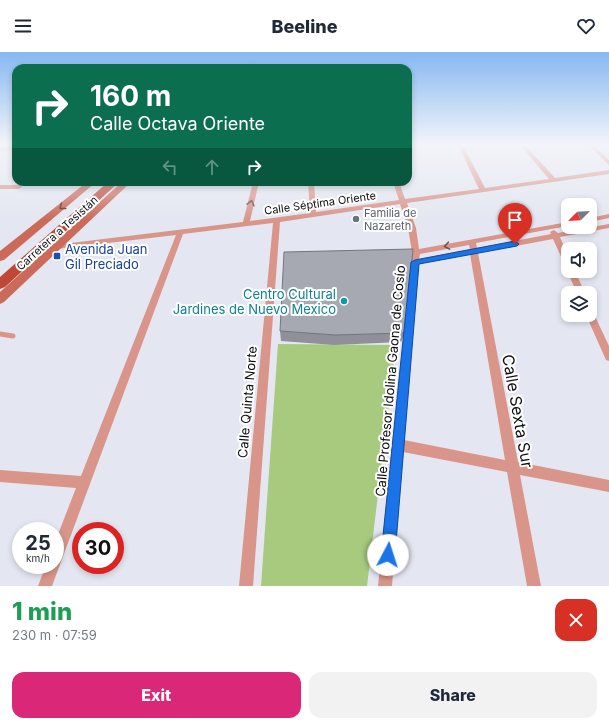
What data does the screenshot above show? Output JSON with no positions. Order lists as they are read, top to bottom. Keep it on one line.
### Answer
{"streets":{"main road":["Carretera a Tesistán"],"street":["Calle Séptima Oriente","Calle Profesor Idolina Gaona de Cosío","Calle Quinta Norte","Calle Sexta Sur"]},"crossings":[["Calle Séptima Oriente","Calle Profesor Idolina Gaona de Cosío"],["Calle Séptima Oriente","Calle Quinta Norte"]],"places":{"other":["Familia de Nazareth","Centro Cultural Jardines de Nuevo Mexico"],"transit":["Avenida Juan Gil Preciado"]},"north":"bottom left","page":{"header":"Beeline","turn":["160 m","Calle Octava Oriente"],"speed":"25 km/h","limit":"30","heading":["1 min","230 m · 07:59"],"buttons":["Exit","Share"]}}
